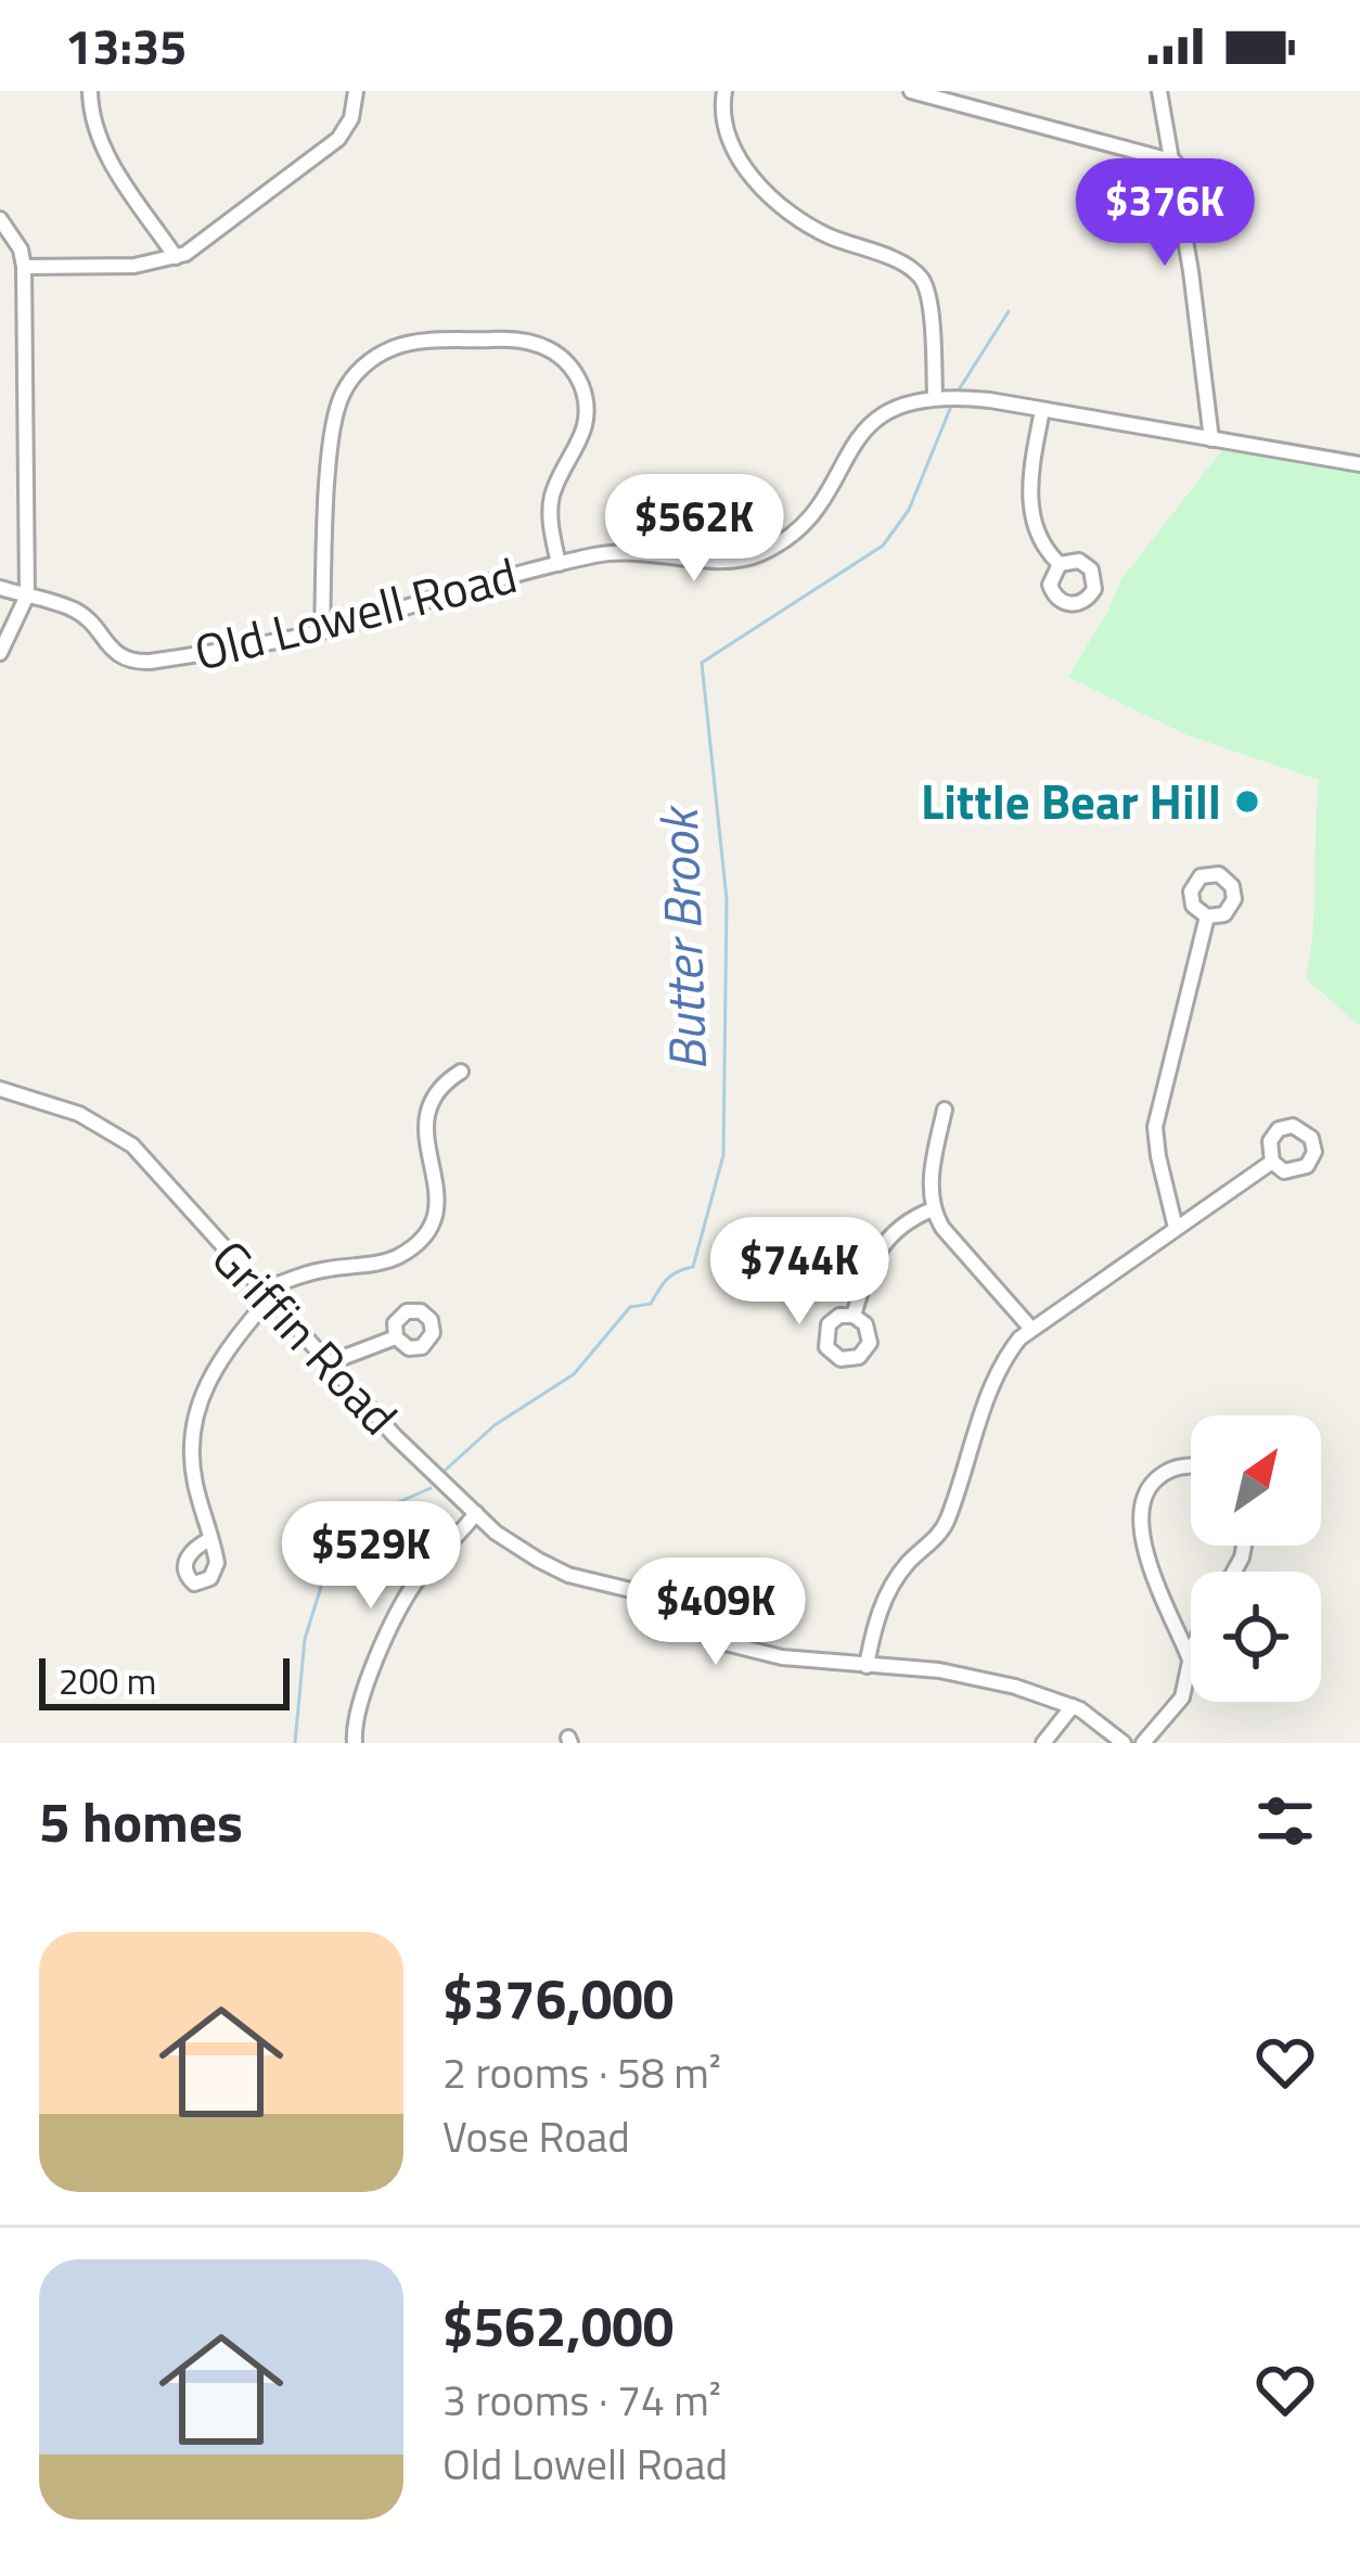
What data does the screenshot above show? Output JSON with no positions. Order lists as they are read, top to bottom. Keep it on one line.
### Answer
{"streets":{"street":["Old Lowell Road","Griffin Road"]},"water":["Butter Brook"],"places":["Little Bear Hill"],"scale_bar":"200 m","north":"top right","page":{"status":"13:35","price":["$376K","$562K","$744K","$529K","$409K"],"scale":"200 m","heading":"5 homes","list":[{"name":"$376,000","note":"2 rooms · 58 m² · Vose Road"},{"name":"$562,000","note":"3 rooms · 74 m² · Old Lowell Road"}]}}
